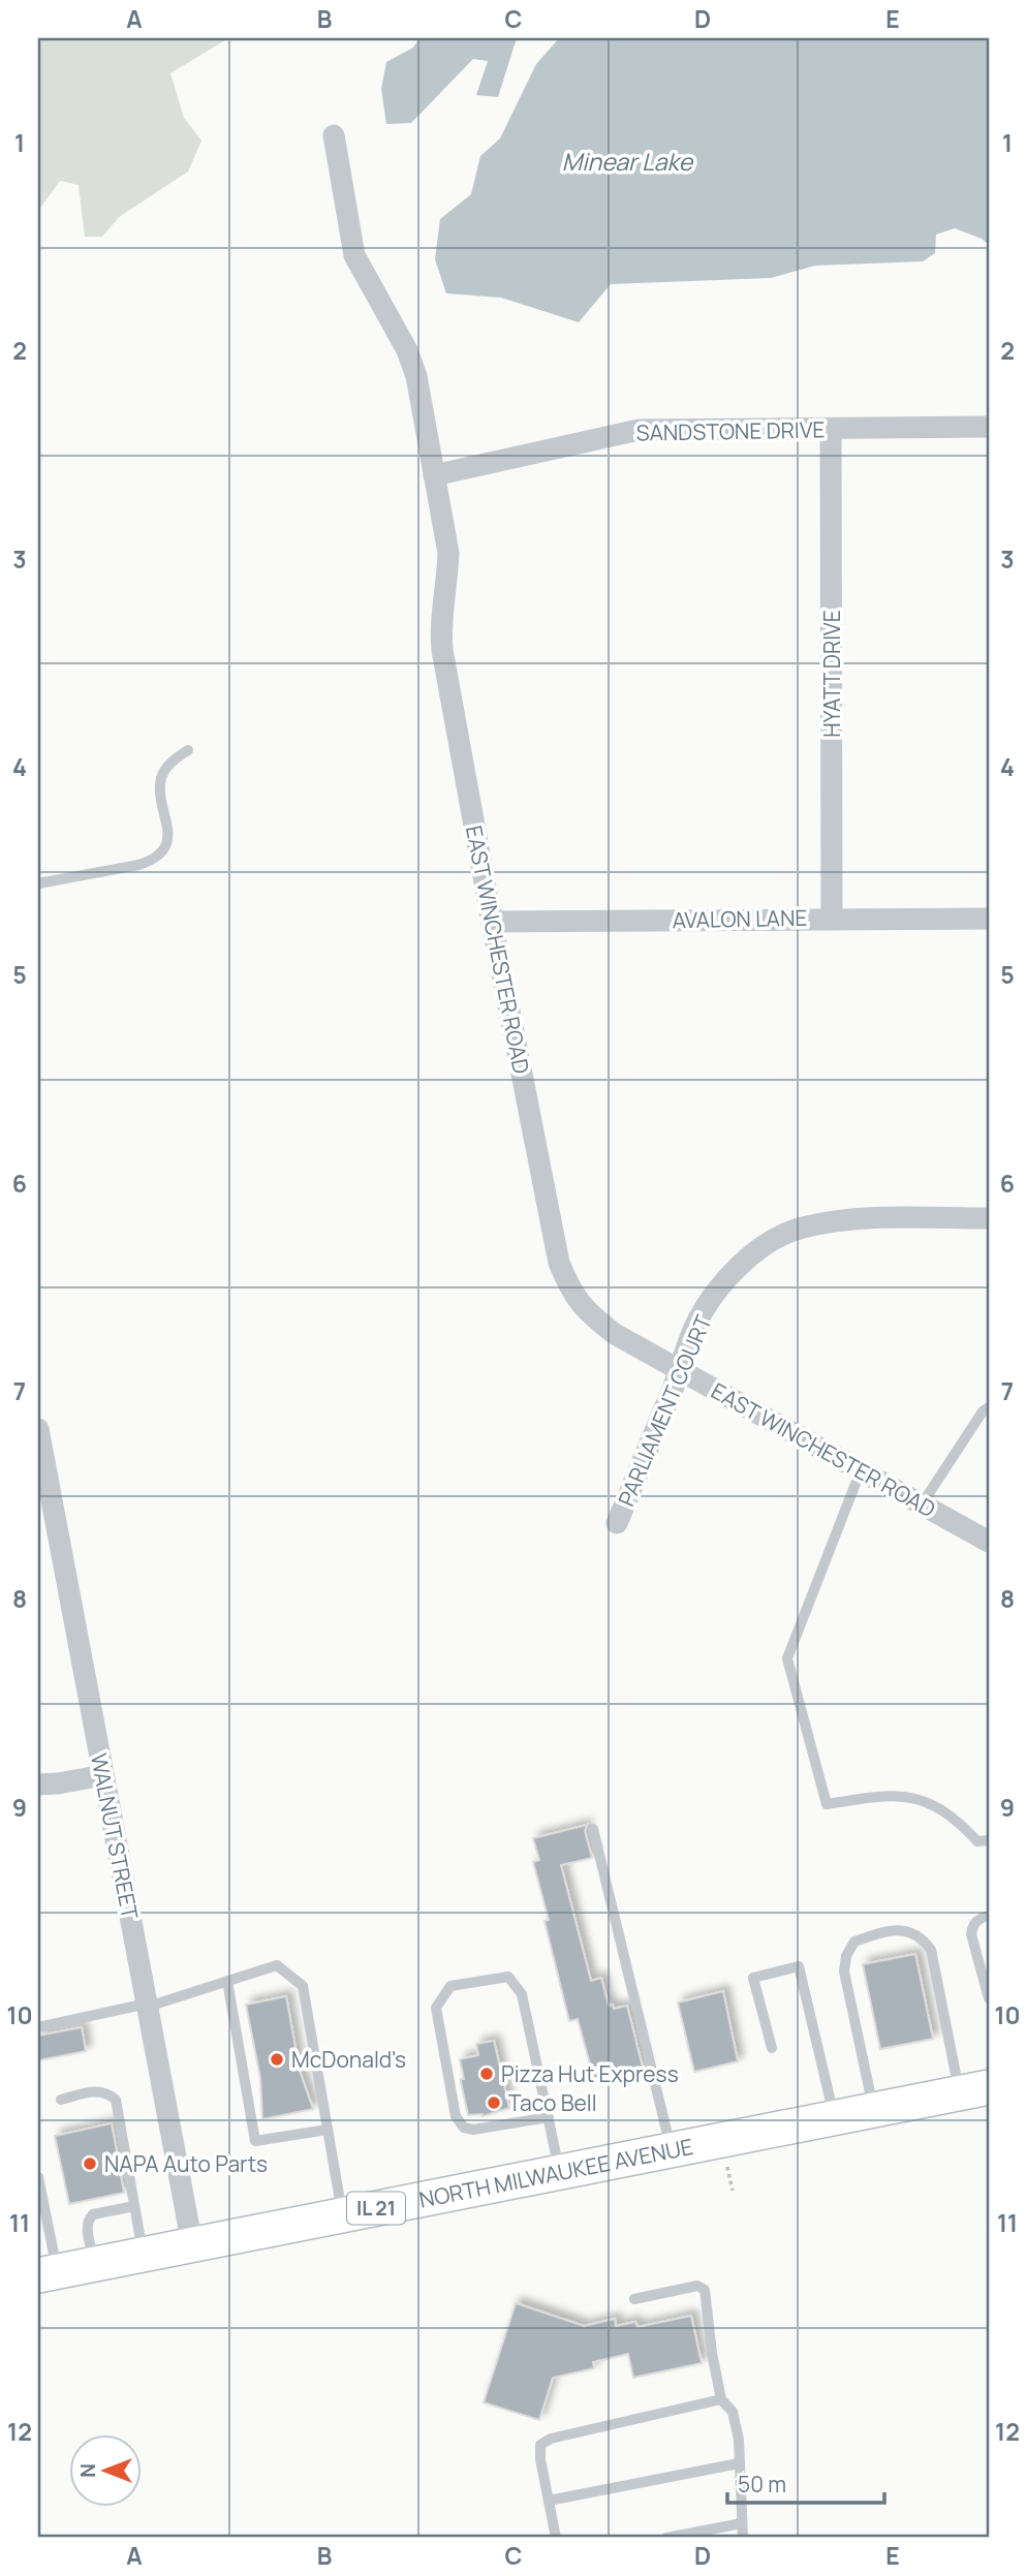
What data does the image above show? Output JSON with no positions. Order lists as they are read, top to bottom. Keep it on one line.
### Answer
{"streets":{"main road":["NORTH MILWAUKEE AVENUE","IL 21"],"street":["SANDSTONE DRIVE","HYATT DRIVE","AVALON LANE","EAST WINCHESTER ROAD","PARLIAMENT COURT","WALNUT STREET"]},"crossings":[["SANDSTONE DRIVE","HYATT DRIVE"],["SANDSTONE DRIVE","EAST WINCHESTER ROAD"],["HYATT DRIVE","AVALON LANE"],["AVALON LANE","EAST WINCHESTER ROAD"],["EAST WINCHESTER ROAD","PARLIAMENT COURT"],["WALNUT STREET","NORTH MILWAUKEE AVENUE"]],"water":["Minear Lake"],"places":["McDonald's","Pizza Hut Express","Taco Bell","NAPA Auto Parts"],"scale_bar":"50 m","north":"left","grid":{"columns":["A","B","C","D","E"],"rows":["1","2","3","4","5","6","7","8","9","10","11","12"]}}
